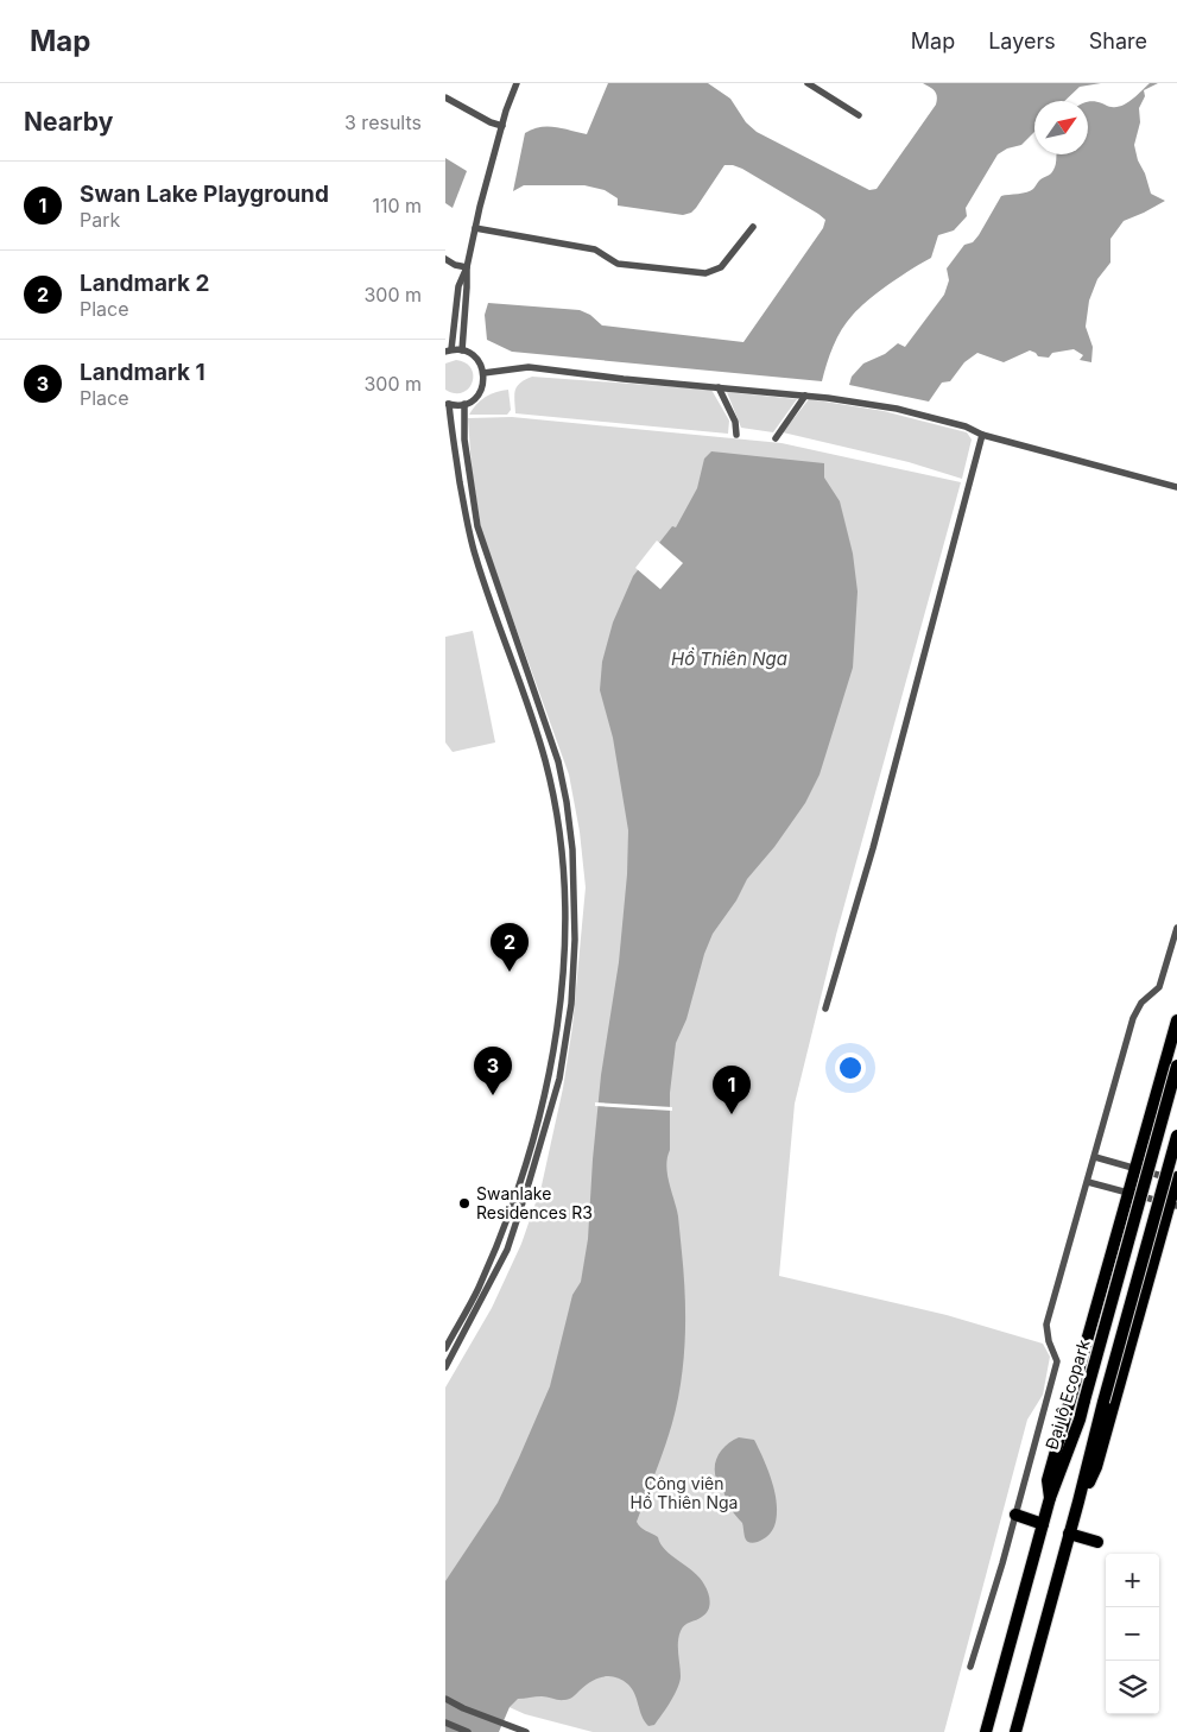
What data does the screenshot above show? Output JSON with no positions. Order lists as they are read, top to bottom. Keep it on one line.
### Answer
{"streets":{"highway":["Đại lộ Ecopark"]},"water":["Hồ Thiên Nga"],"parks":["Công viên Hồ Thiên Nga"],"places":["Swanlake Residences R3"],"north":"top right","page":{"header":"Map","nav":["Map","Layers","Share"],"heading":["Nearby","3 results"],"list":[{"mark":"1","name":"Swan Lake Playground","note":"Park","value":"110 m"},{"mark":"2","name":"Landmark 2","note":"Place","value":"300 m"},{"mark":"3","name":"Landmark 1","note":"Place","value":"300 m"}],"pins":["2","3","1"],"map_buttons":["+","−"]}}
